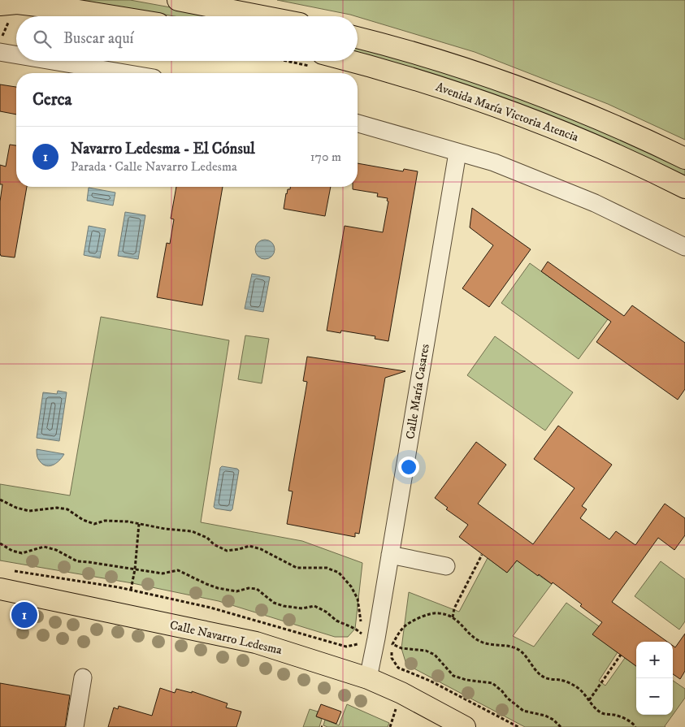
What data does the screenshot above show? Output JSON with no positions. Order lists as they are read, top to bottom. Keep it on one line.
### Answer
{"streets":{"main road":["Avenida María Victoria Atencia","Calle Navarro Ledesma"],"street":["Calle María Casares"]},"crossings":[["Calle María Casares","Calle Navarro Ledesma"]],"page":{"search":"Buscar aquí","heading":"Cerca","list":[{"mark":"1","name":"Navarro Ledesma - El Cónsul","note":"Parada · Calle Navarro Ledesma","value":"170 m"}],"pins":"1","map_buttons":["+","−"]}}
